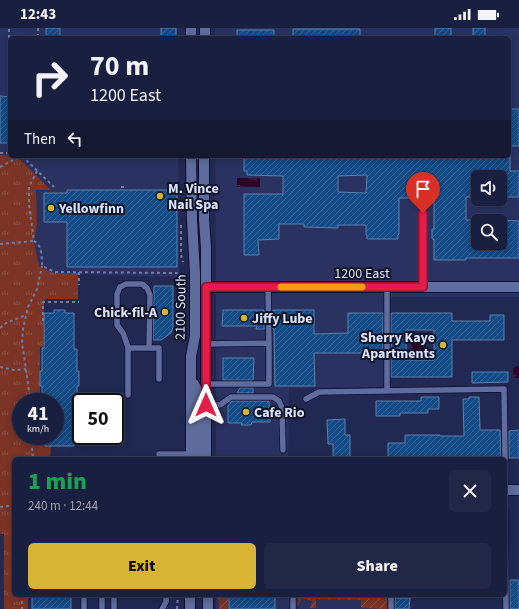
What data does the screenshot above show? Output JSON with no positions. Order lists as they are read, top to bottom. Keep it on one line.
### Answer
{"streets":{"main road":["1200 East","2100 South"]},"crossings":[["1200 East","2100 South"]],"places":["M. Vince Nail Spa","Yellowfinn","Chick-fil-A","Jiffy Lube","Sherry Kaye Apartments","Cafe Rio"],"page":{"status":"12:43","turn":["70 m","1200 East"],"then":"Then","speed":"41 km/h","limit":"50","heading":["1 min","240 m · 12:44"],"buttons":["Exit","Share"]}}
